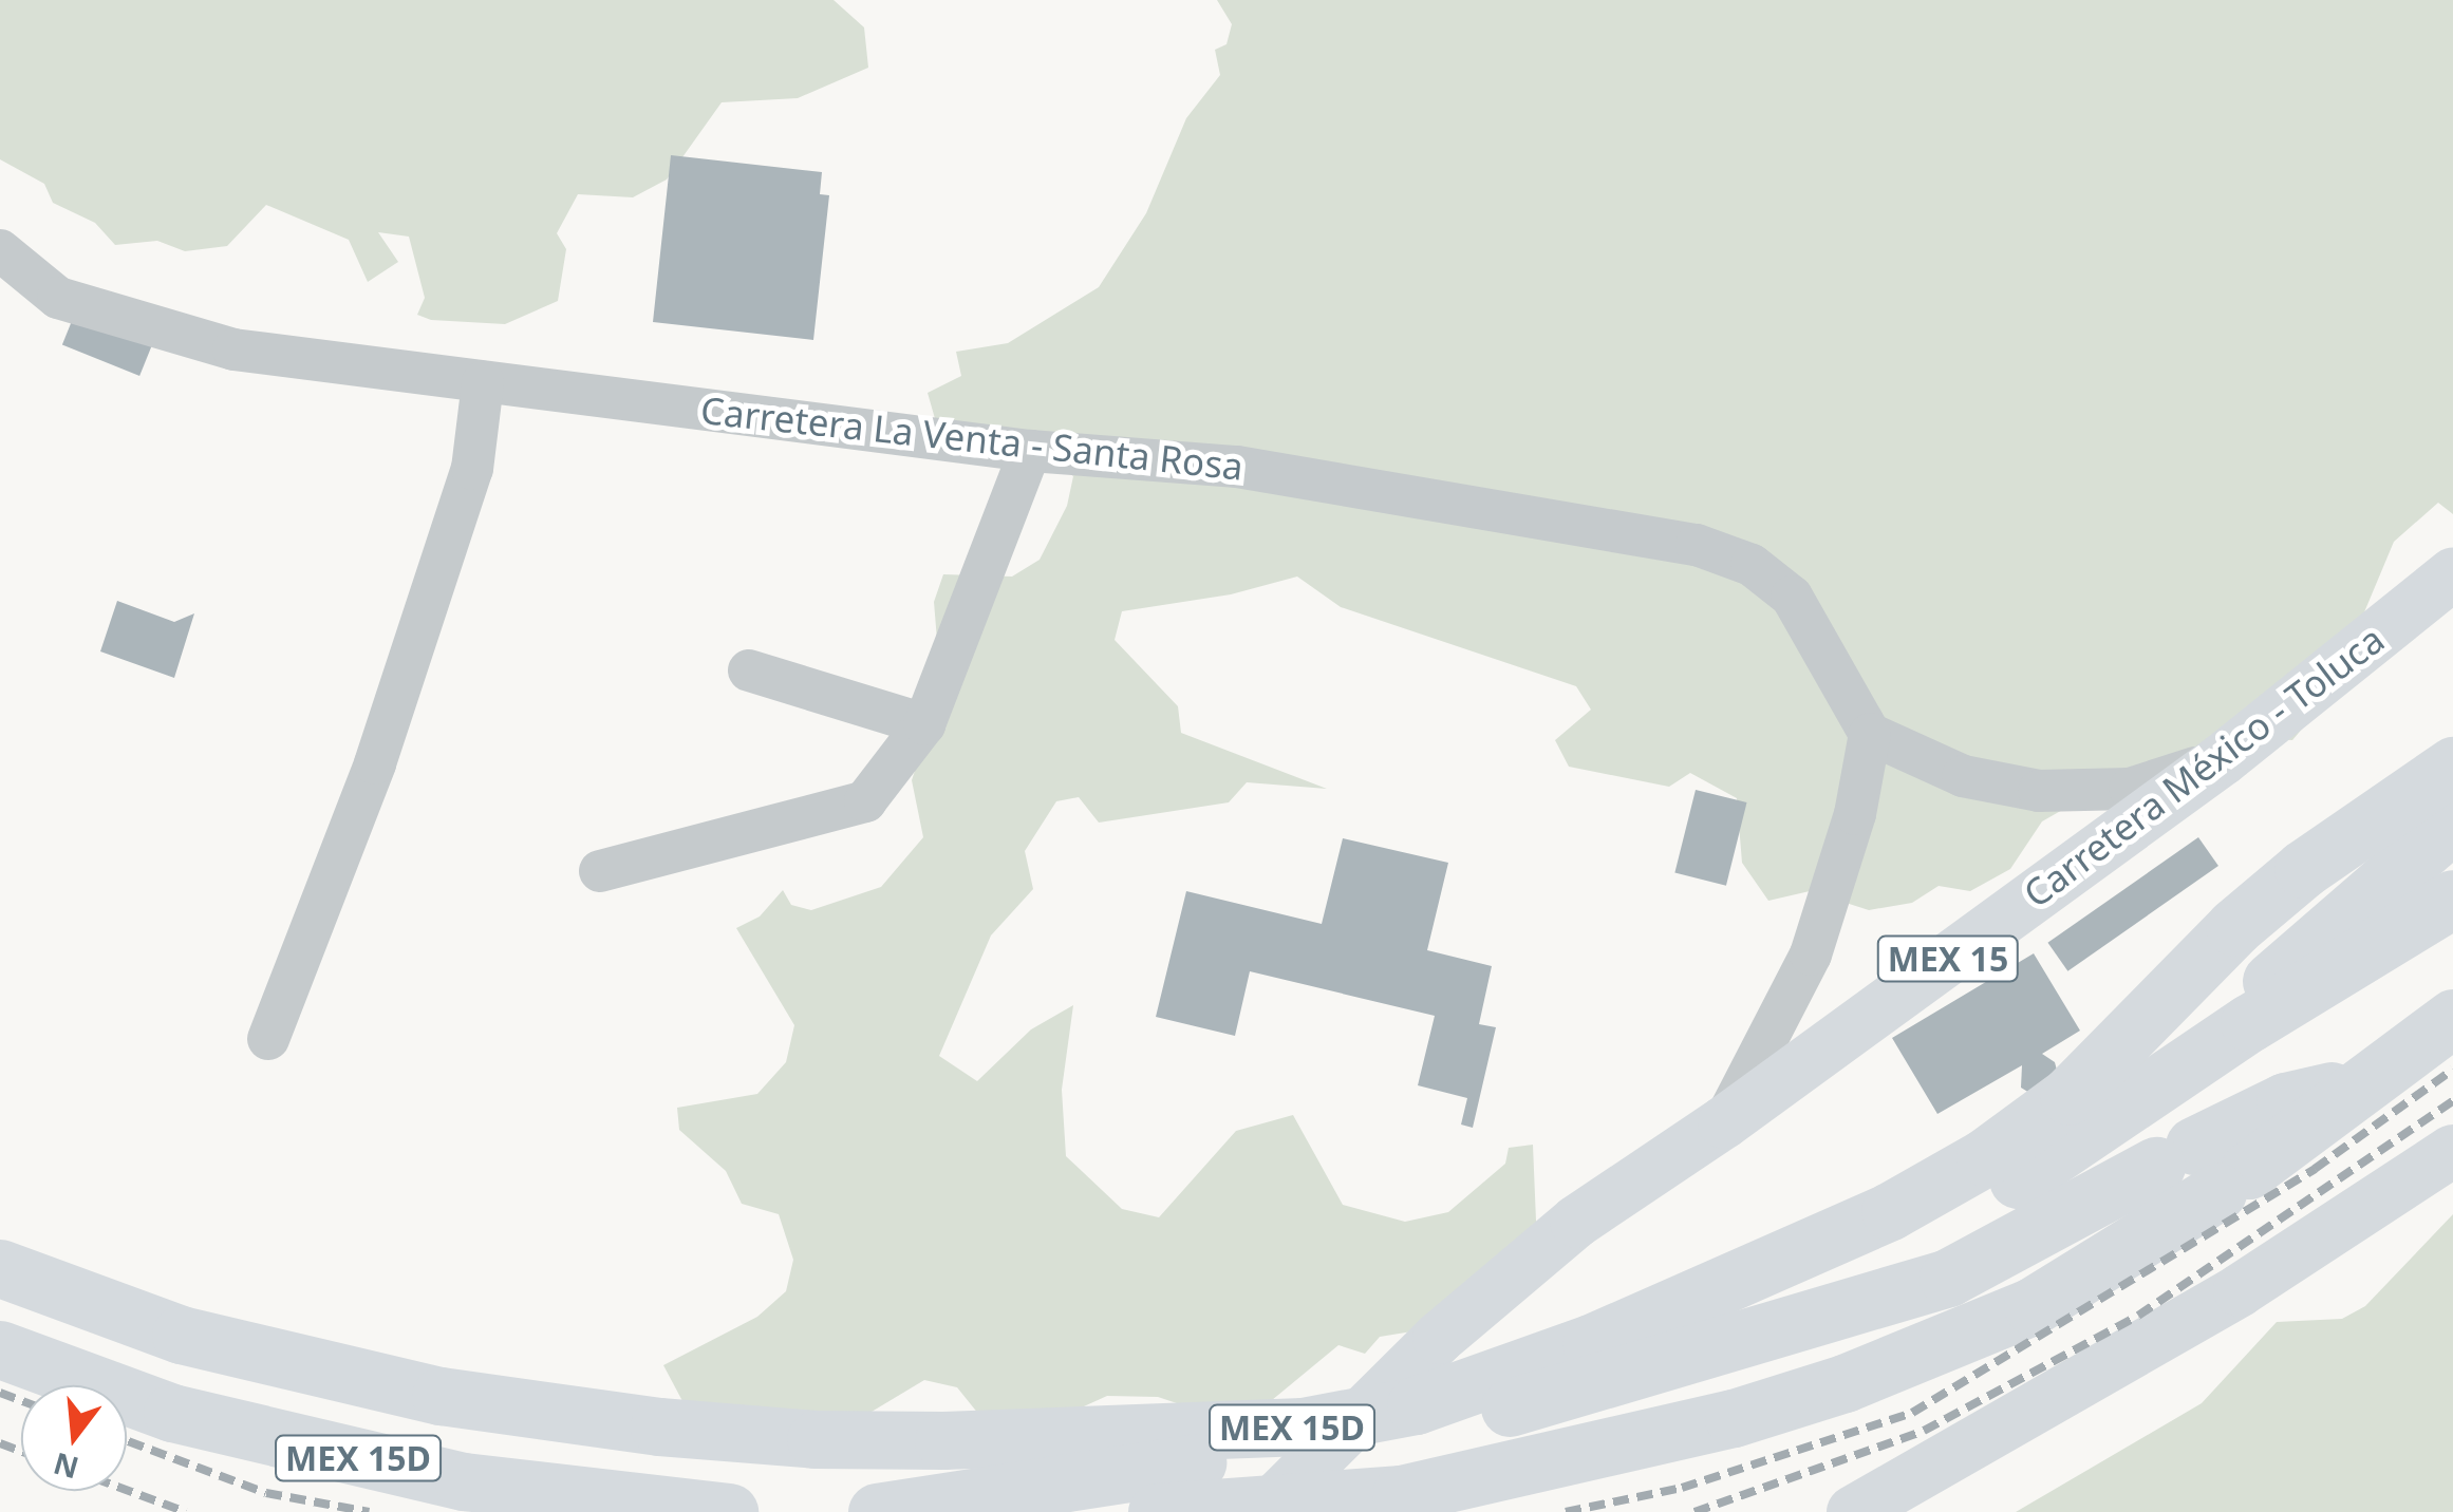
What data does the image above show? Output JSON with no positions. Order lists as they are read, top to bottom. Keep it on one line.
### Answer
{"streets":{"highway":["MEX 15D"],"main road":["Carretera México - Toluca","MEX 15"],"street":["Carretera La Venta - Santa Rosa"]},"north":"bottom"}
